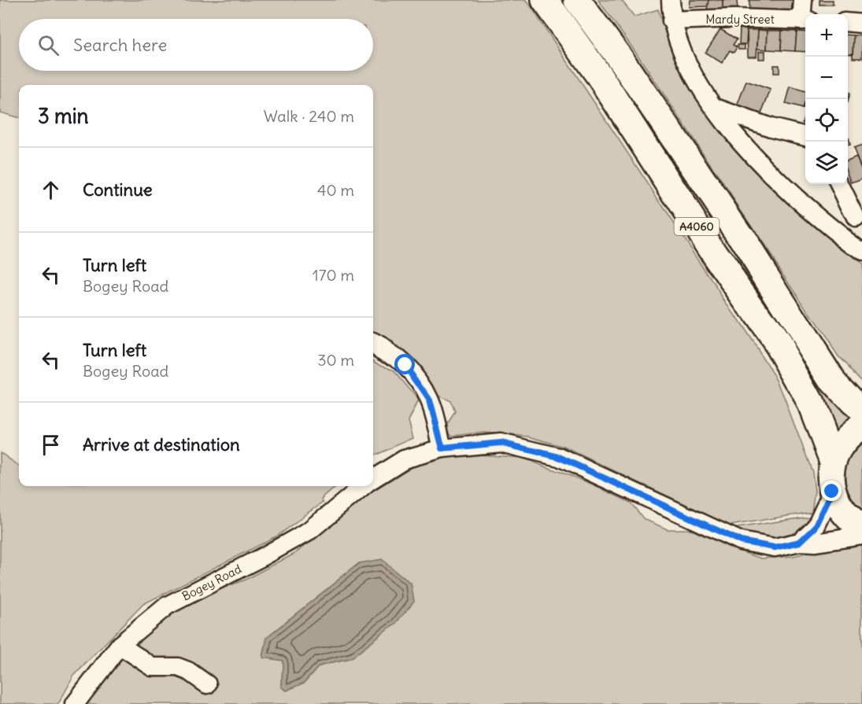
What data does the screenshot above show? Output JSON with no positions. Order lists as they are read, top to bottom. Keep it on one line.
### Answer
{"streets":{"highway":["A4060"],"street":["Mardy Street","Bogey Road"]},"page":{"map_buttons":["+","−"],"search":"Search here","heading":["3 min","Walk · 240 m"],"list":[["Continue","40 m"],["Turn left","Bogey Road","170 m"],["Turn left","Bogey Road","30 m"],"Arrive at destination"]}}
